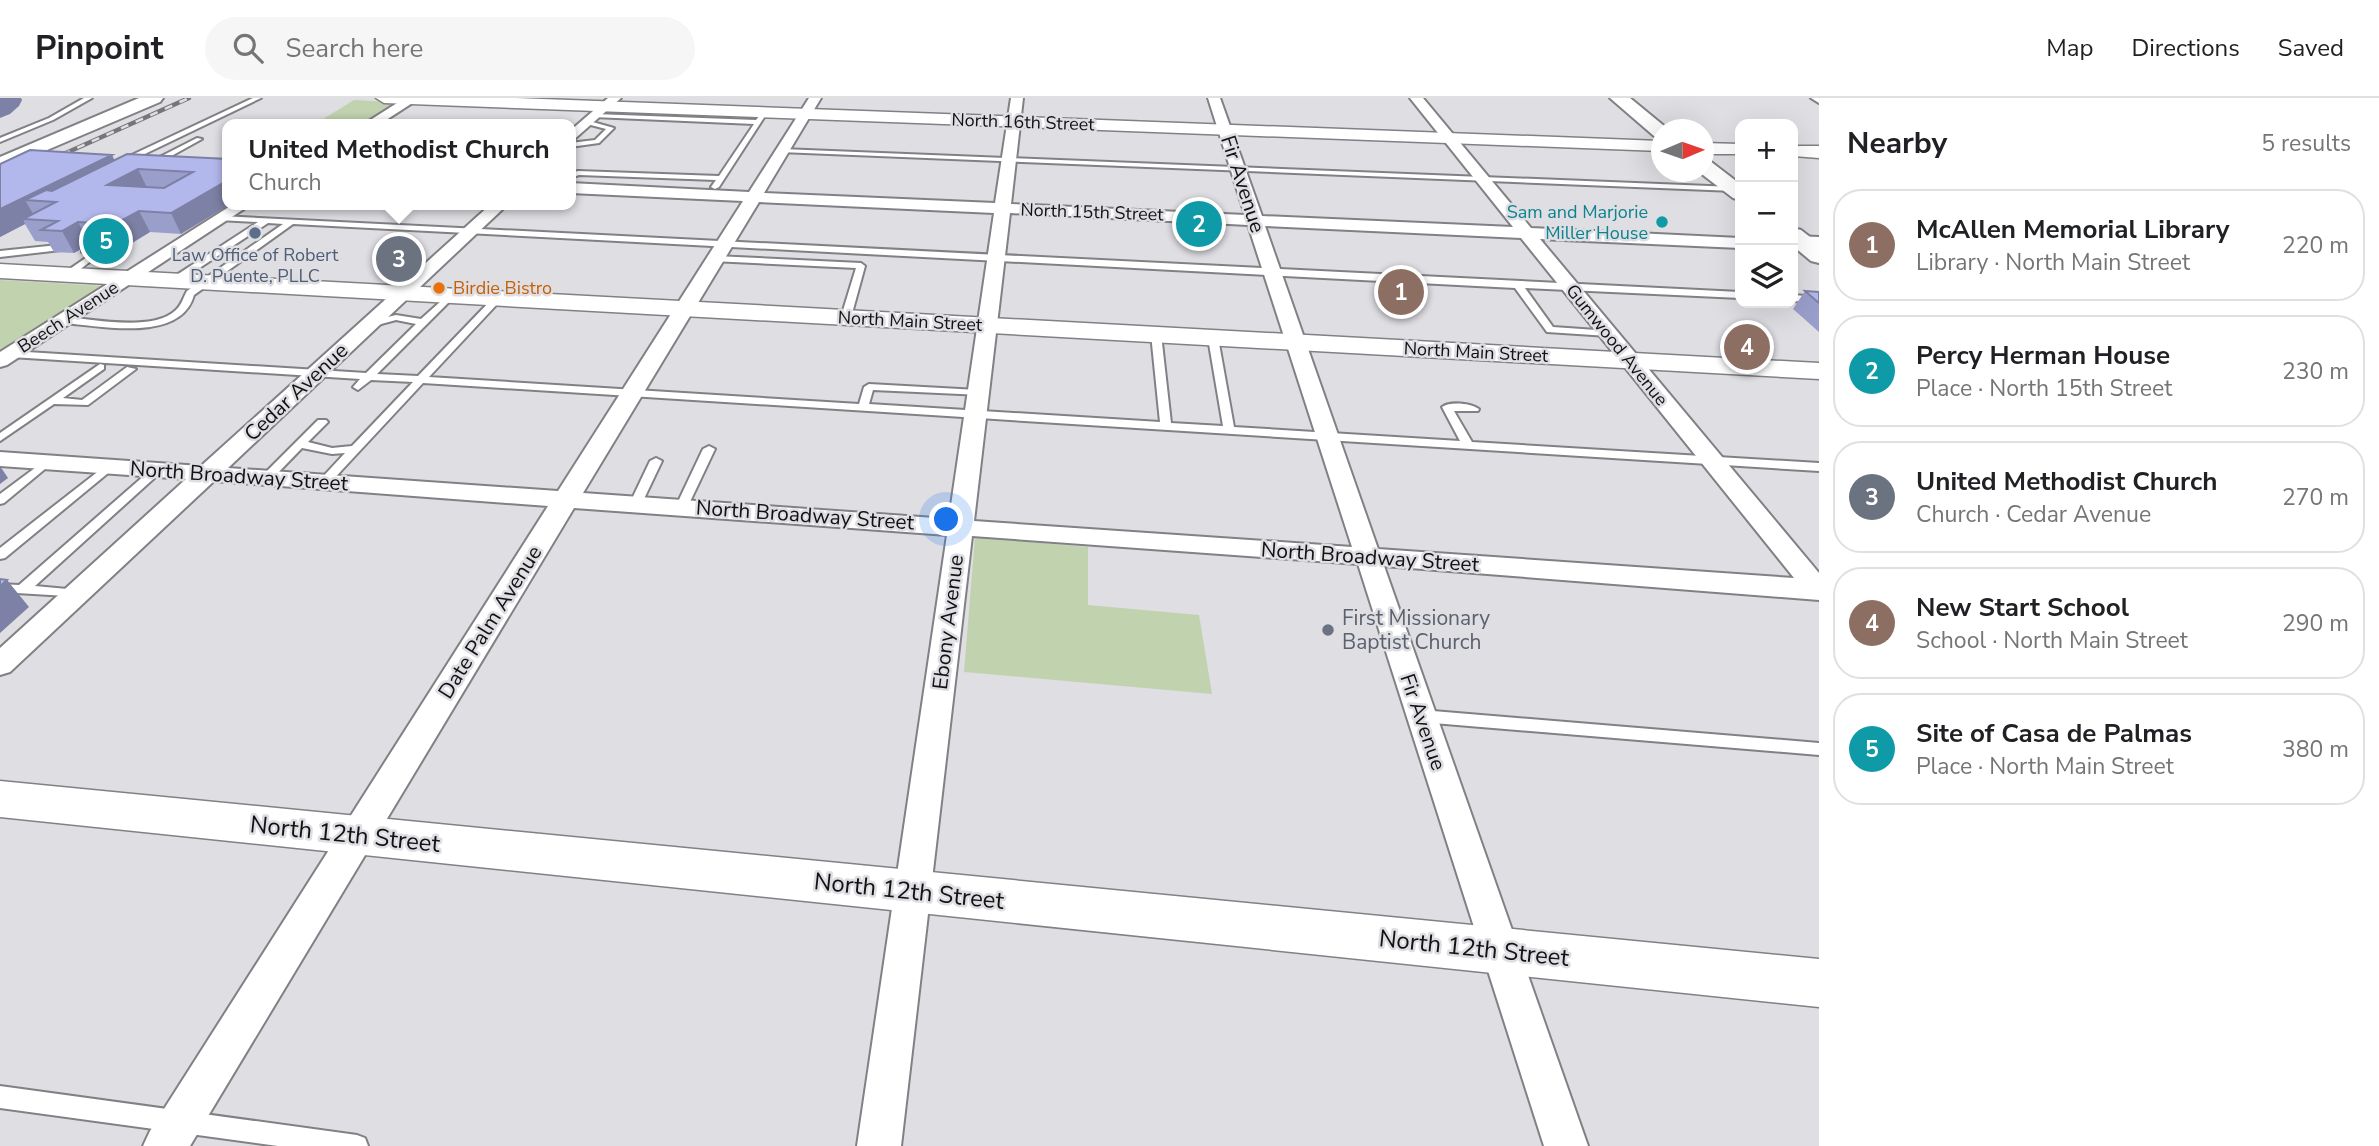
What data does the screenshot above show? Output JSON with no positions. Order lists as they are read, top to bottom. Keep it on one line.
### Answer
{"streets":{"street":["North 16th Street","Fir Avenue","North 15th Street","Beech Avenue","North Main Street","Gumwood Avenue","Cedar Avenue","North Broadway Street","Date Palm Avenue","Ebony Avenue","North 12th Street"]},"crossings":[["North 16th Street","Fir Avenue"],["North 16th Street","Gumwood Avenue"],["North 16th Street","Date Palm Avenue"],["North 16th Street","Ebony Avenue"],["Fir Avenue","North 15th Street"],["Fir Avenue","North Main Street"],["Fir Avenue","North Broadway Street"],["Fir Avenue","North 12th Street"],["North 15th Street","Gumwood Avenue"],["North 15th Street","Date Palm Avenue"],["North 15th Street","Ebony Avenue"],["Beech Avenue","North Main Street"],["North Main Street","Gumwood Avenue"],["North Main Street","Cedar Avenue"],["North Main Street","Date Palm Avenue"],["North Main Street","Ebony Avenue"],["Gumwood Avenue","North Broadway Street"],["Cedar Avenue","North Broadway Street"],["North Broadway Street","Date Palm Avenue"],["North Broadway Street","Ebony Avenue"],["Date Palm Avenue","North 12th Street"],["Ebony Avenue","North 12th Street"]],"places":["Sam and Marjorie Miller House","Law Office of Robert D. Puente, PLLC","Birdie Bistro","First Missionary Baptist Church"],"north":"right","page":{"header":"Pinpoint","search":"Search here","nav":["Map","Directions","Saved"],"heading":["Nearby","5 results"],"map_buttons":["+","−"],"popup":["United Methodist Church","Church"],"list":[{"mark":"1","name":"McAllen Memorial Library","note":"Library · North Main Street","value":"220 m"},{"mark":"2","name":"Percy Herman House","note":"Place · North 15th Street","value":"230 m"},{"mark":"3","name":"United Methodist Church","note":"Church · Cedar Avenue","value":"270 m"},{"mark":"4","name":"New Start School","note":"School · North Main Street","value":"290 m"},{"mark":"5","name":"Site of Casa de Palmas","note":"Place · North Main Street","value":"380 m"}],"pins":["2","5","3","1","4"]}}
